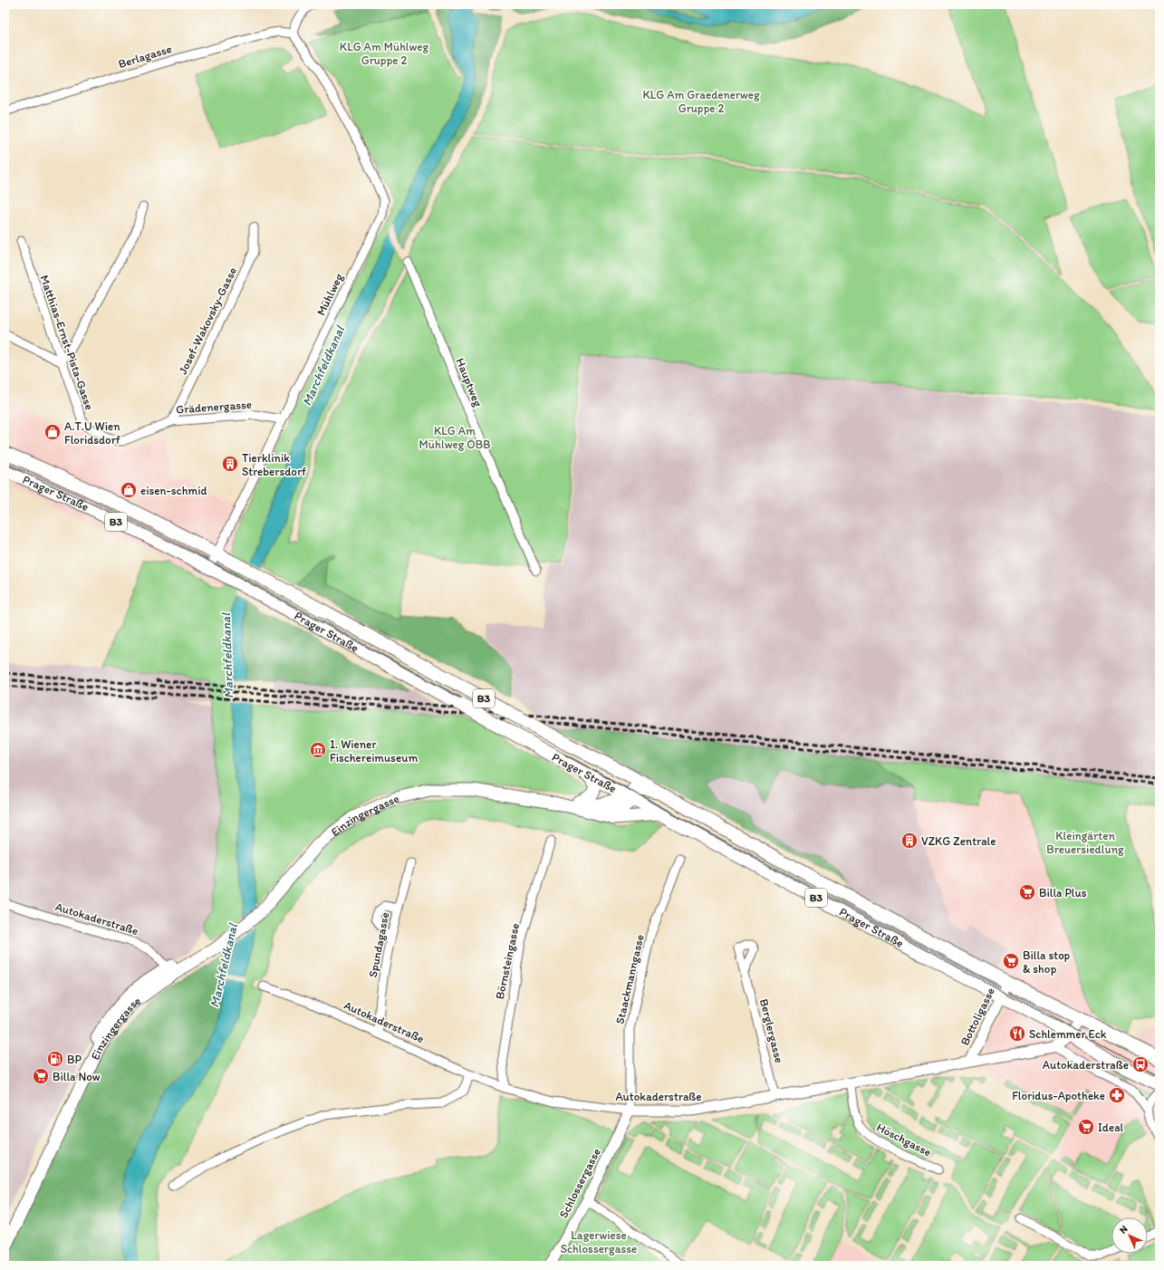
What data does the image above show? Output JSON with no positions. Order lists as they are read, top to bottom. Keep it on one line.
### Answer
{"streets":{"main road":["Prager Straße","B3","Einzingergasse"],"street":["Berlagasse","Mühlweg","Josef-Wakovsky-Gasse","Matthias-Ernst-Pista-Gasse","Hauptweg","Grädenergasse","Autokaderstraße","Spundagasse","Börnsteingasse","Staackmanngasse","Bottoligasse","Berglergasse","Höschgasse","Schlossergasse"]},"crossings":[["Berlagasse","Mühlweg"],["Mühlweg","Grädenergasse"],["Mühlweg","Prager Straße"],["Josef-Wakovsky-Gasse","Grädenergasse"],["Matthias-Ernst-Pista-Gasse","Grädenergasse"],["Prager Straße","Einzingergasse"],["Prager Straße","Autokaderstraße"],["Prager Straße","Bottoligasse"],["Einzingergasse","Autokaderstraße"],["Autokaderstraße","Spundagasse"],["Autokaderstraße","Börnsteingasse"],["Autokaderstraße","Staackmanngasse"],["Autokaderstraße","Bottoligasse"],["Autokaderstraße","Berglergasse"],["Autokaderstraße","Höschgasse"],["Autokaderstraße","Schlossergasse"],["Staackmanngasse","Schlossergasse"]],"water":["Marchfeldkanal"],"parks":["KLG Am Mühlweg Gruppe 2","KLG Am Graedenerweg Gruppe 2","KLG Am Mühlweg ÖBB","Kleingärten Breuersiedlung","Lagerwiese Schlossergasse"],"places":{"shop":["A.T.U Wien Floridsdorf","eisen-schmid"],"building":["Tierklinik Strebersdorf","VZKG Zentrale"],"museum":["1. Wiener Fischereimuseum"],"supermarket":["Billa Plus","Billa stop & shop","Billa Now","Ideal"],"restaurant":["Schlemmer Eck"],"fuel station":["BP"],"bus stop":["Autokaderstraße"],"pharmacy":["Floridus-Apotheke"]},"north":"top left"}
